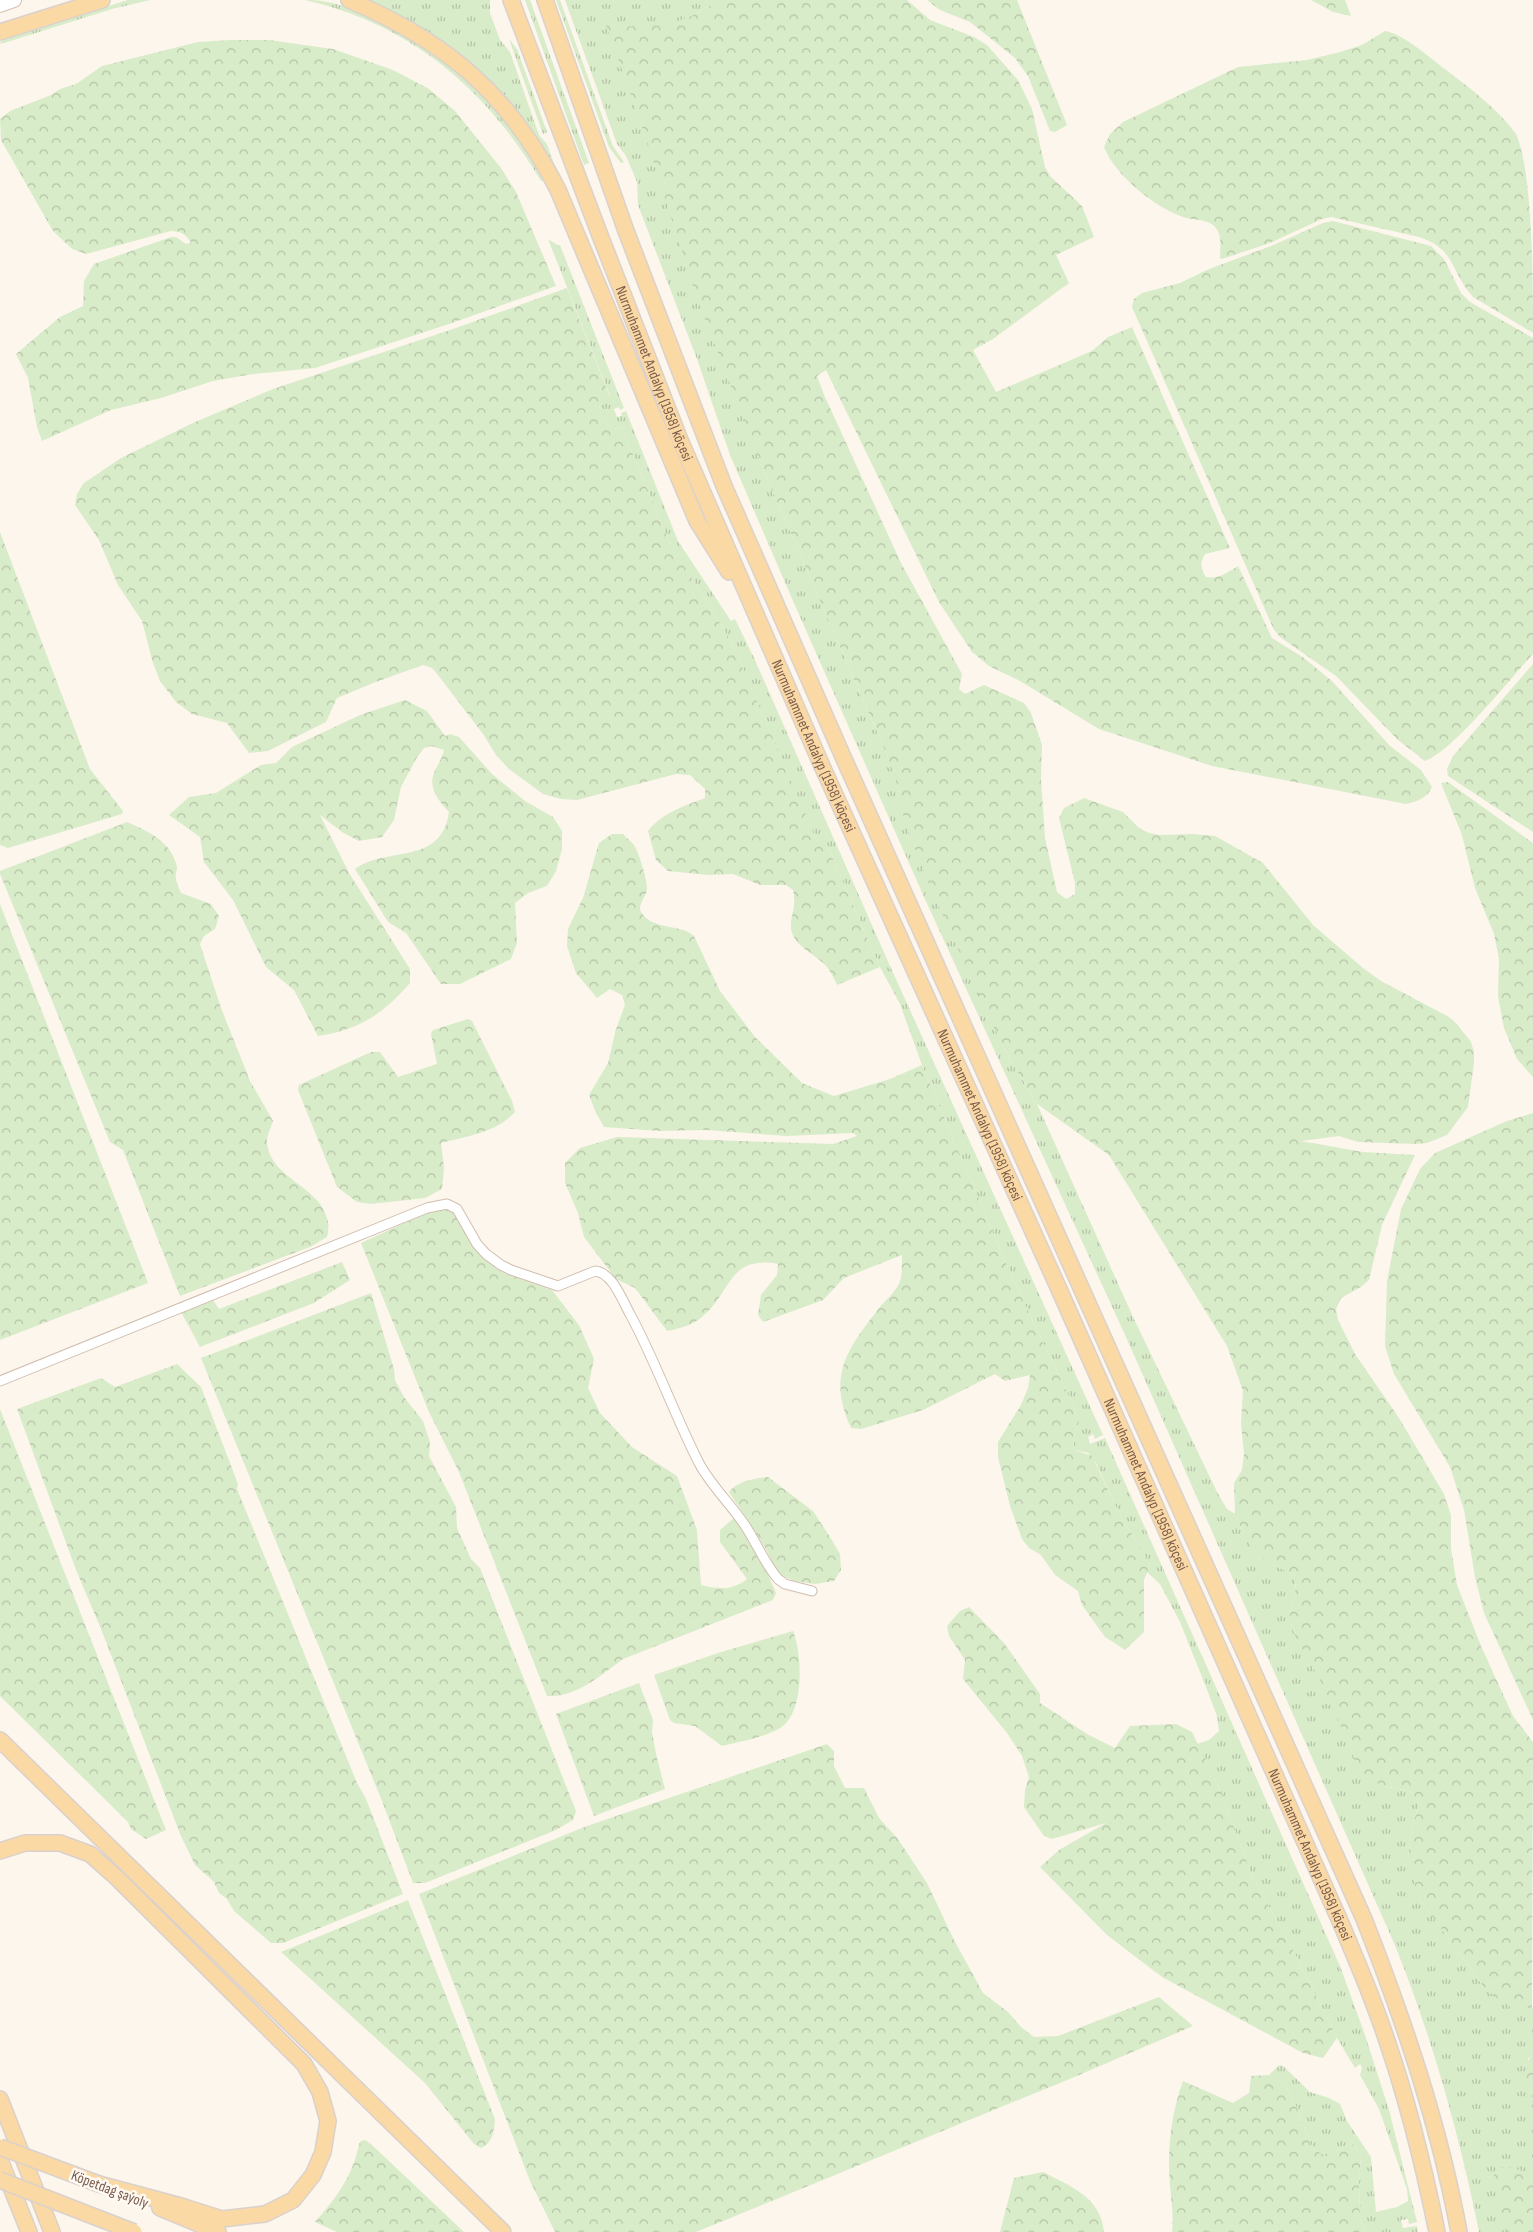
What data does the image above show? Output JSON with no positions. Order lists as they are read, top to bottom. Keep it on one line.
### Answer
{"streets":{"main road":["Nurmuhammet Andalyp (1958) köçesi","Köpetdag şaýoly"]}}
